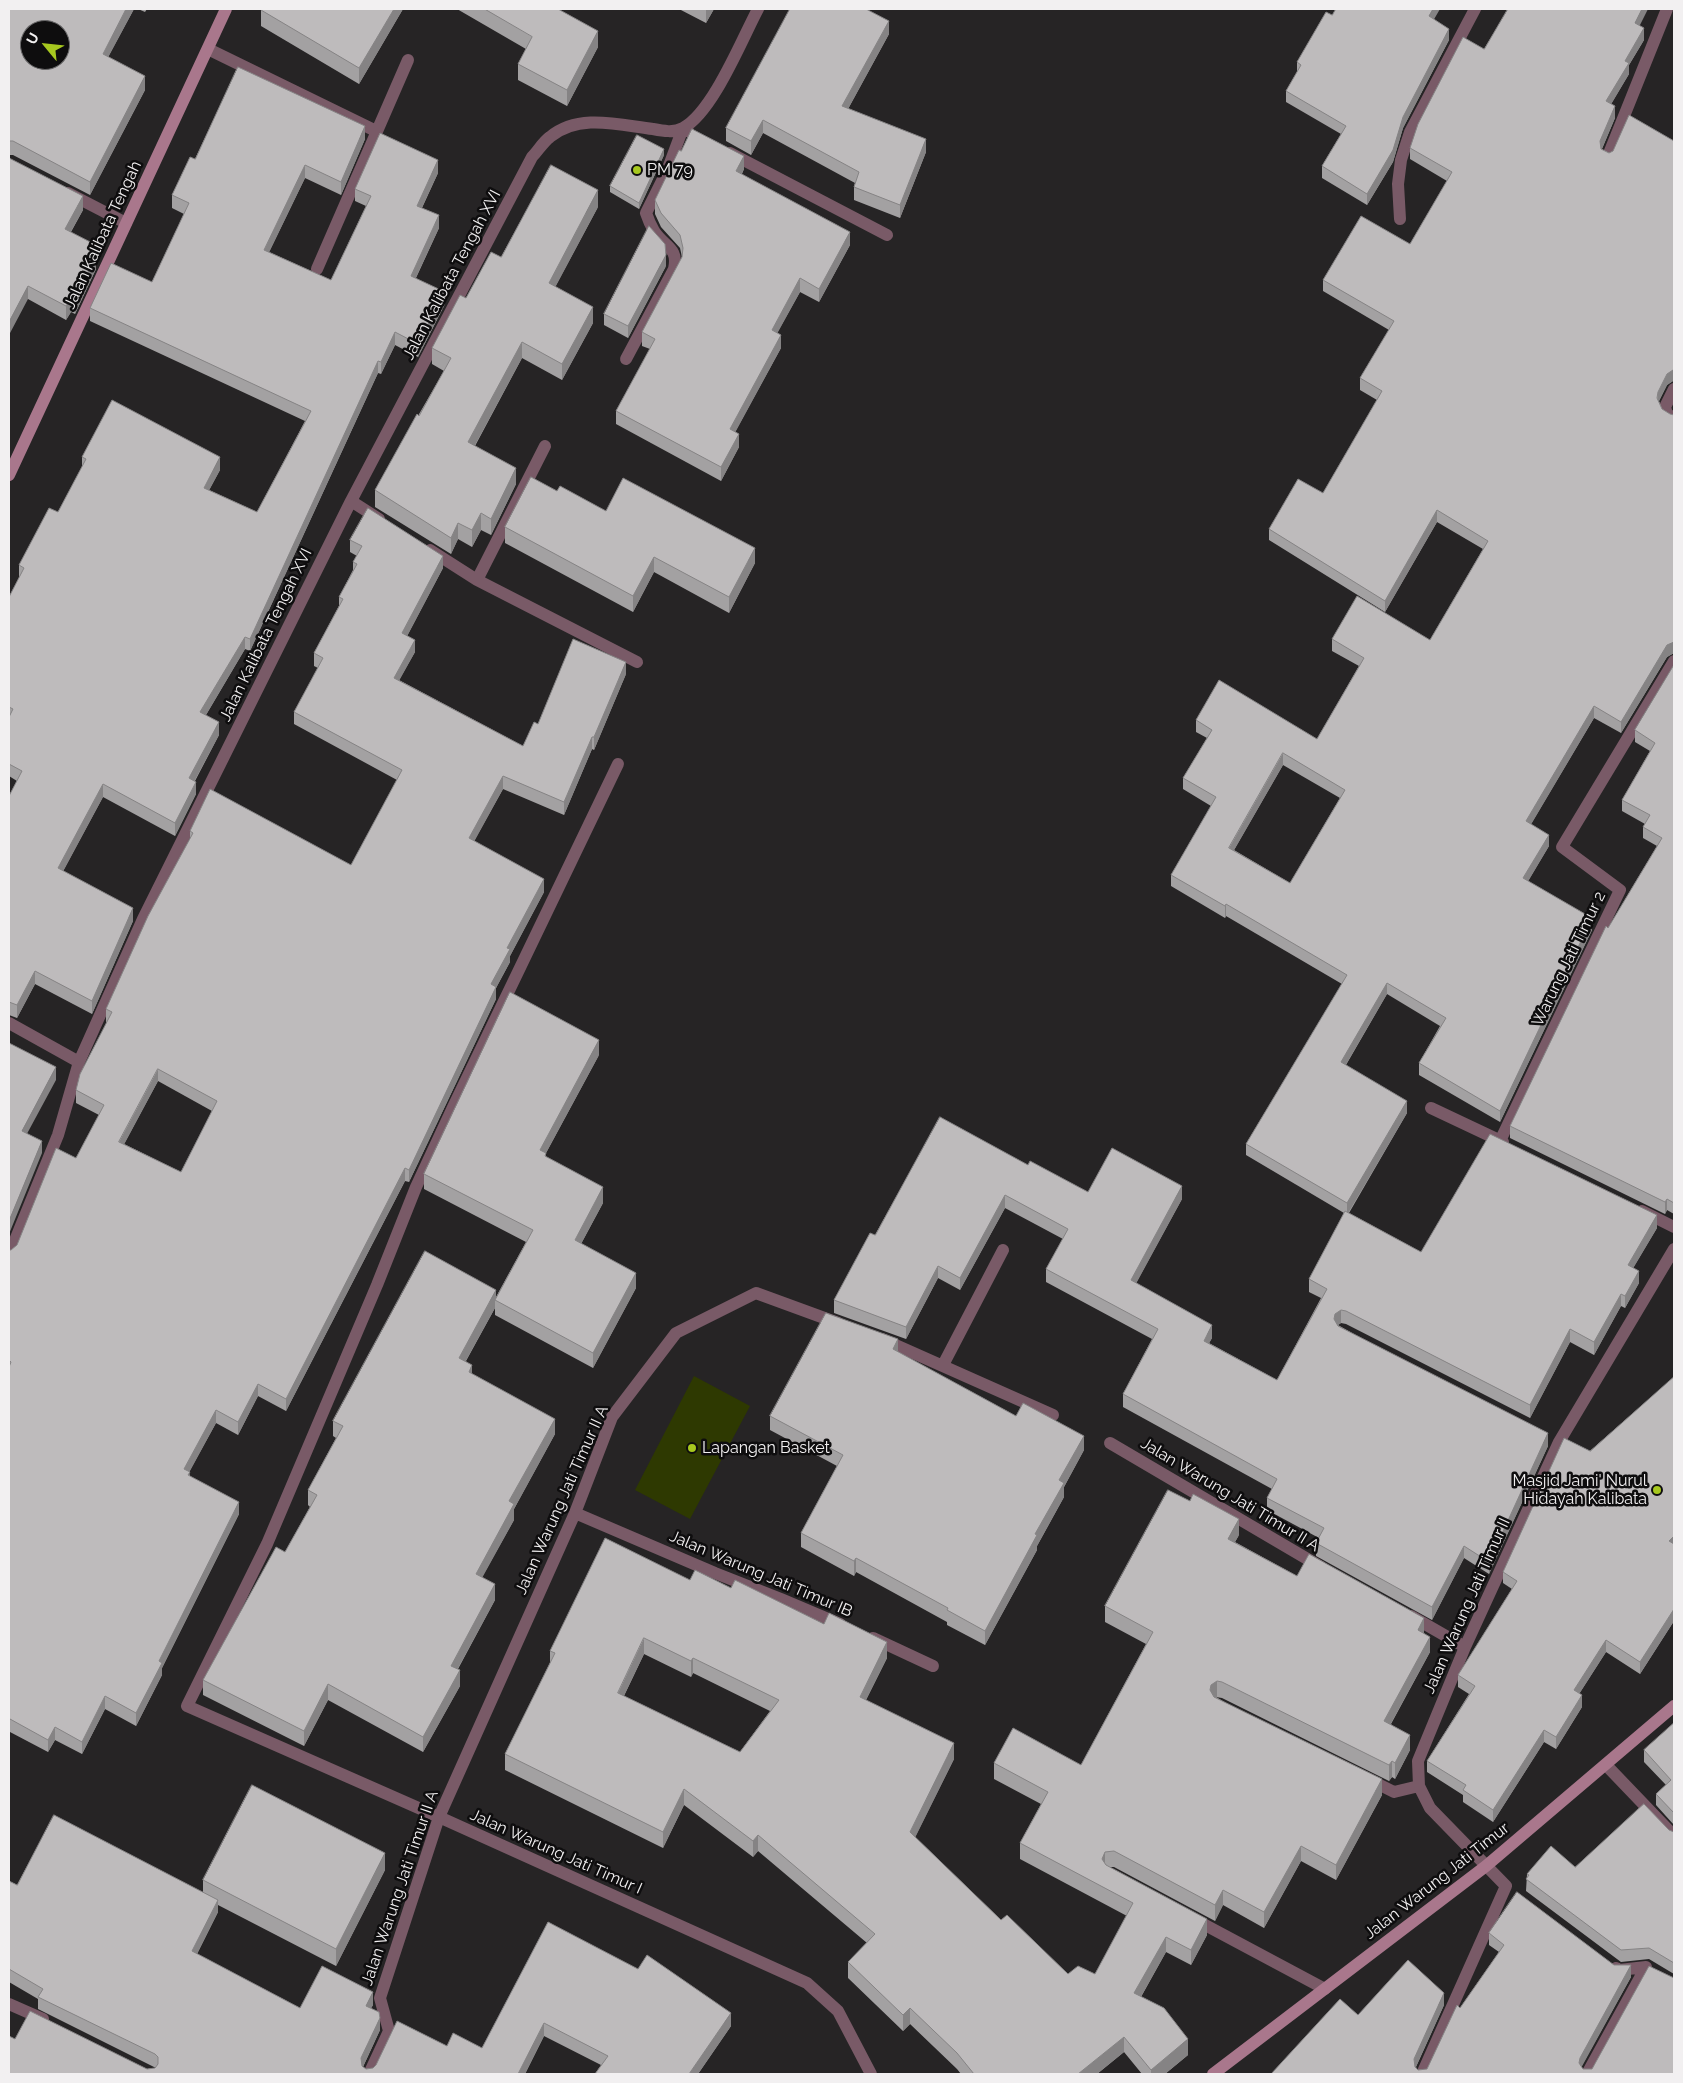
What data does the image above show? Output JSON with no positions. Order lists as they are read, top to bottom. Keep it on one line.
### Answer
{"streets":{"main road":["Jalan Kalibata Tengah","Jalan Warung Jati Timur"],"street":["Jalan Kalibata Tengah XVI","Warung Jati Timur 2","Jalan Warung Jati Timur II A","Jalan Warung Jati Timur IB","Jalan Warung Jati Timur II","Jalan Warung Jati Timur I"]},"crossings":[["Jalan Warung Jati Timur II A","Jalan Warung Jati Timur IB"],["Jalan Warung Jati Timur II A","Jalan Warung Jati Timur I"],["Jalan Warung Jati Timur II","Jalan Warung Jati Timur"]],"places":["PM 79","Lapangan Basket","Masjid Jami' Nurul Hidayah Kalibata"],"north":"top left"}
